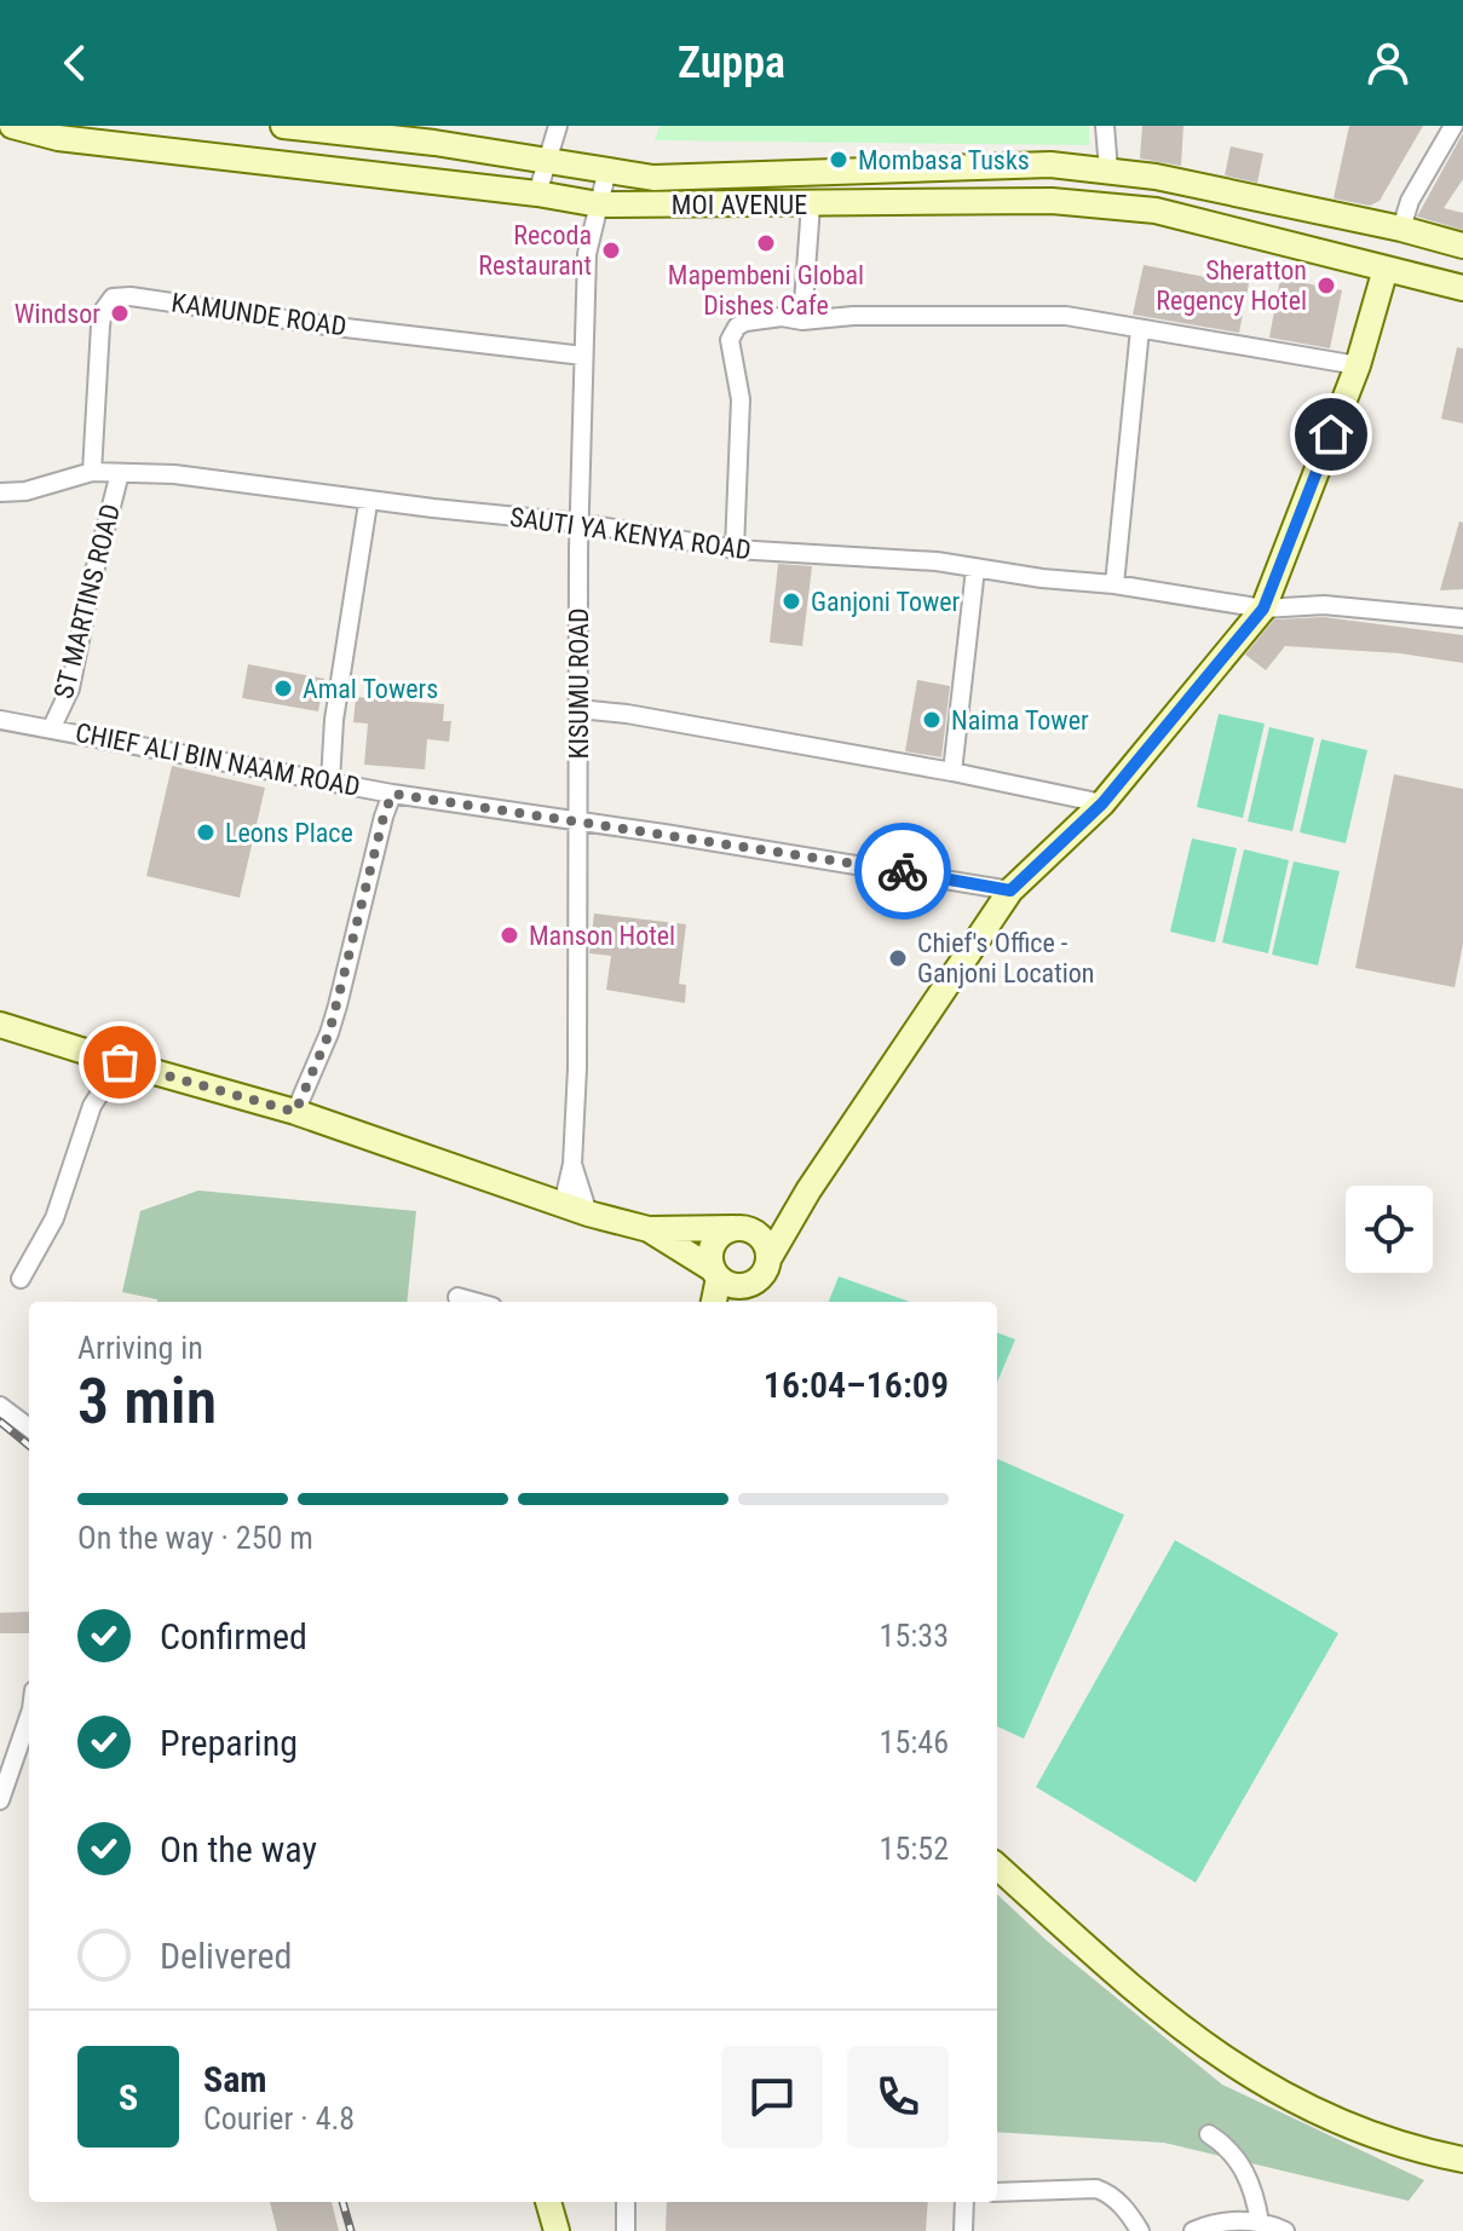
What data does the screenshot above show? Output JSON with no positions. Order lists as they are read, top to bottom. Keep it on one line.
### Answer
{"streets":{"main road":["MOI AVENUE"],"street":["KAMUNDE ROAD","SAUTI YA KENYA ROAD","ST MARTINS ROAD","KISUMU ROAD","CHIEF ALI BIN NAAM ROAD"]},"crossings":[["MOI AVENUE","KISUMU ROAD"],["KAMUNDE ROAD","SAUTI YA KENYA ROAD"],["KAMUNDE ROAD","KISUMU ROAD"],["SAUTI YA KENYA ROAD","ST MARTINS ROAD"],["SAUTI YA KENYA ROAD","KISUMU ROAD"],["ST MARTINS ROAD","CHIEF ALI BIN NAAM ROAD"],["KISUMU ROAD","CHIEF ALI BIN NAAM ROAD"]],"places":["Mombasa Tusks","Mapembeni Global Dishes Cafe","Recoda Restaurant","Sheratton Regency Hotel","Windsor","Ganjoni Tower","Amal Towers","Naima Tower","Leons Place","Manson Hotel","Chief's Office - Ganjoni Location"],"page":{"header":"Zuppa","heading":["3 min","Arriving in","16:04–16:09"],"panel":["Sam","Courier · 4.8"],"bar":"On the way · 250 m","list":[["Confirmed","15:33"],["Preparing","15:46"],["On the way","15:52"],"Delivered"],"round":"S"}}
